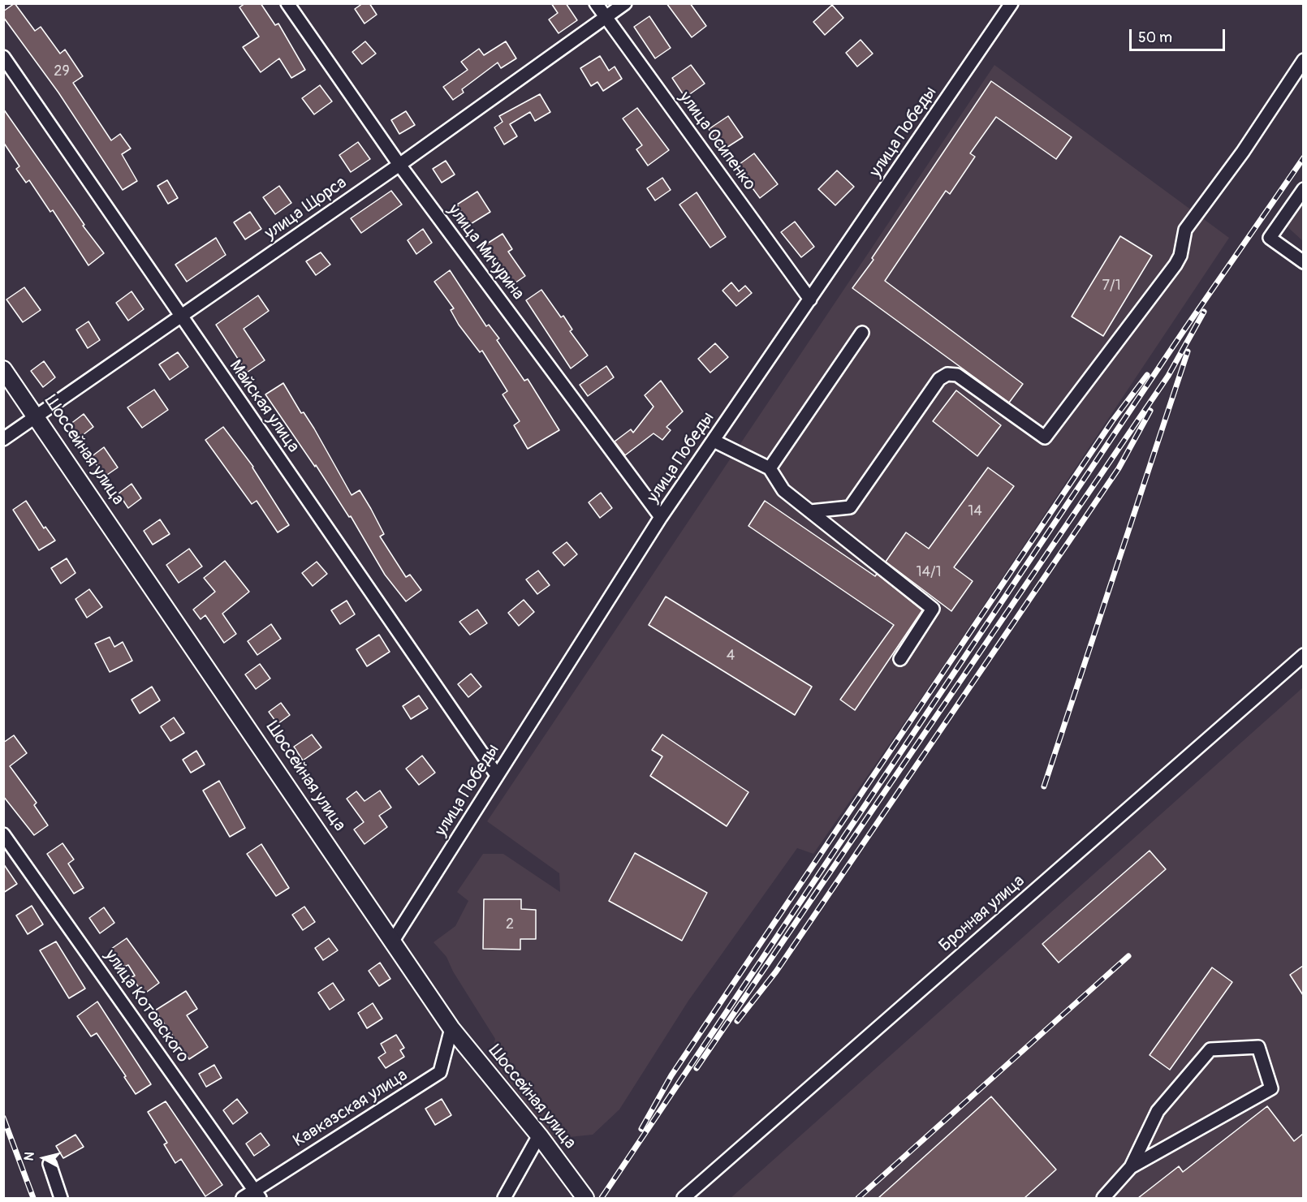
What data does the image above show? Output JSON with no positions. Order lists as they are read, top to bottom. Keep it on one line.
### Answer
{"streets":{"main road":["Шоссейная улица"],"street":["улица Победы","улица Осипенко","улица Щорса","улица Мичурина","Майская улица","Бронная улица","улица Котовского","Кавказская улица"]},"crossings":[["улица Победы","улица Осипенко"],["улица Победы","улица Мичурина"],["улица Победы","Майская улица"],["улица Победы","Шоссейная улица"],["улица Осипенко","улица Щорса"],["улица Щорса","улица Мичурина"],["улица Щорса","Майская улица"],["улица Щорса","Шоссейная улица"],["Шоссейная улица","Кавказская улица"],["улица Котовского","Кавказская улица"]],"house_numbers":["29","7/1","14","14/1","4","2"],"scale_bar":"50 m","north":"left"}
